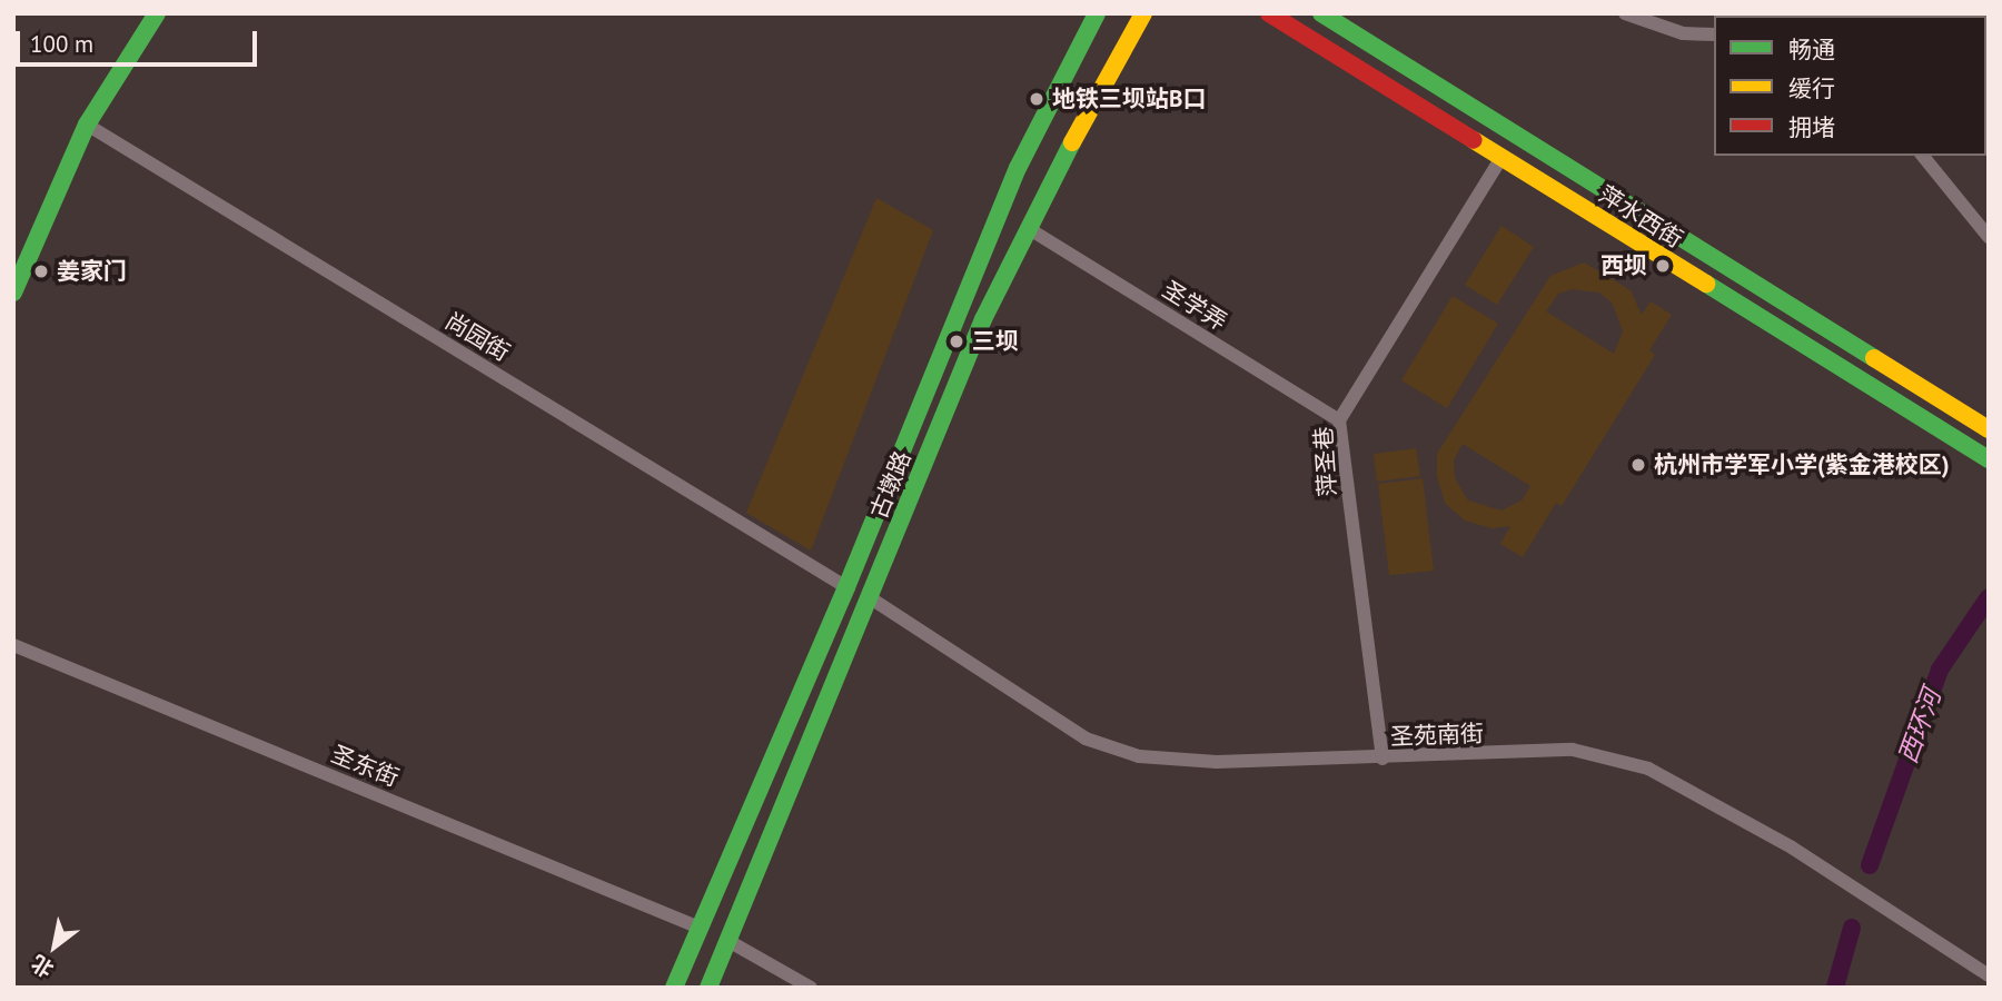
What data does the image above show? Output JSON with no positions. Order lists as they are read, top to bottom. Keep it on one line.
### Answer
{"streets":{"main road":["萍水西街","古墩路"],"street":["圣学弄","尚园街","萍圣巷","圣苑南街","圣东街"]},"crossings":[["萍水西街","萍圣巷"],["圣学弄","萍圣巷"],["圣学弄","古墩路"],["尚园街","古墩路"],["萍圣巷","圣苑南街"],["古墩路","圣苑南街"],["古墩路","圣东街"]],"water":["西环河"],"places":["地铁三坝站B口","西坝","姜家门","三坝","杭州市学军小学(紫金港校区)"],"legend":["畅通","缓行","拥堵"],"scale_bar":"100 m","north":"bottom left"}
